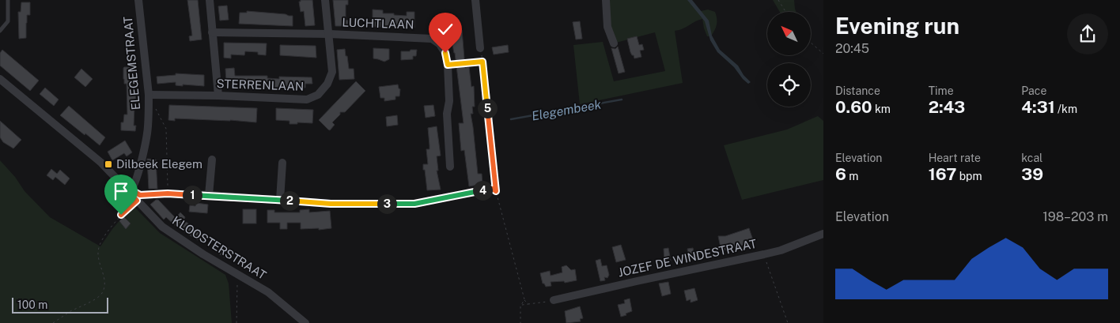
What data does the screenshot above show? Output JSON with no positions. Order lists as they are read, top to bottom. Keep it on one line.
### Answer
{"streets":{"street":["LUCHTLAAN","ELEGEMSTRAAT","STERRENLAAN","KLOOSTERSTRAAT","JOZEF DE WINDESTRAAT"]},"crossings":[["LUCHTLAAN","STERRENLAAN"],["ELEGEMSTRAAT","STERRENLAAN"],["ELEGEMSTRAAT","KLOOSTERSTRAAT"]],"water":["Elegembeek"],"places":{"transit":["Dilbeek Elegem"]},"scale_bar":"100 m","north":"top left","page":{"heading":["Evening run","20:45"],"stats":[["Distance","0.60 km"],["Time","2:43"],["Pace","4:31 /km"],["Elevation","6 m"],["Heart rate","167 bpm"],["kcal","39"]],"pins":["5","4","1","2","3"],"chart":["Elevation","198–203 m"],"scale":"100 m"}}
